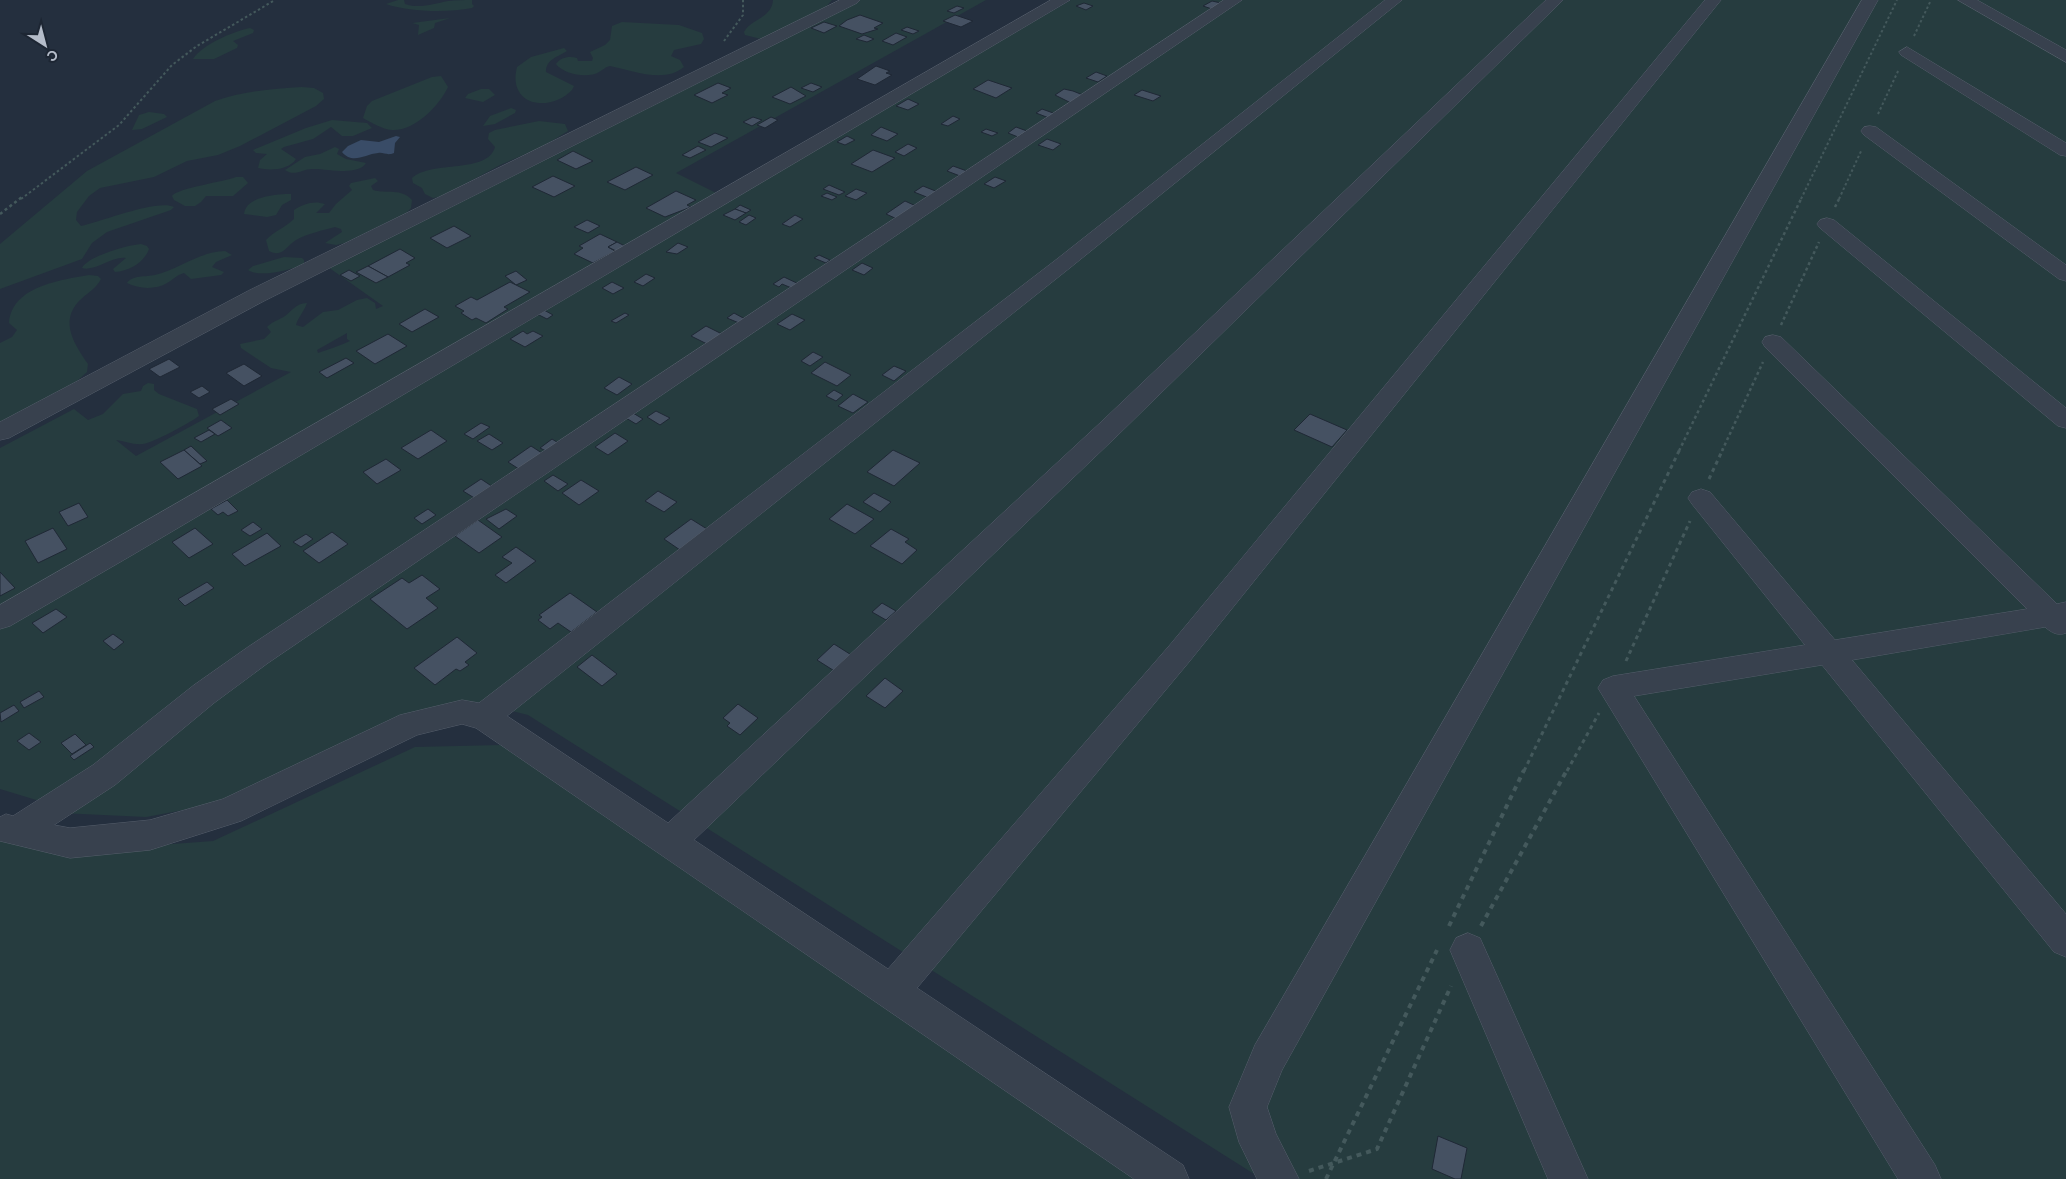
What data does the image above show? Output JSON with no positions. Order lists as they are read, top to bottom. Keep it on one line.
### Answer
{"north":"bottom right"}
